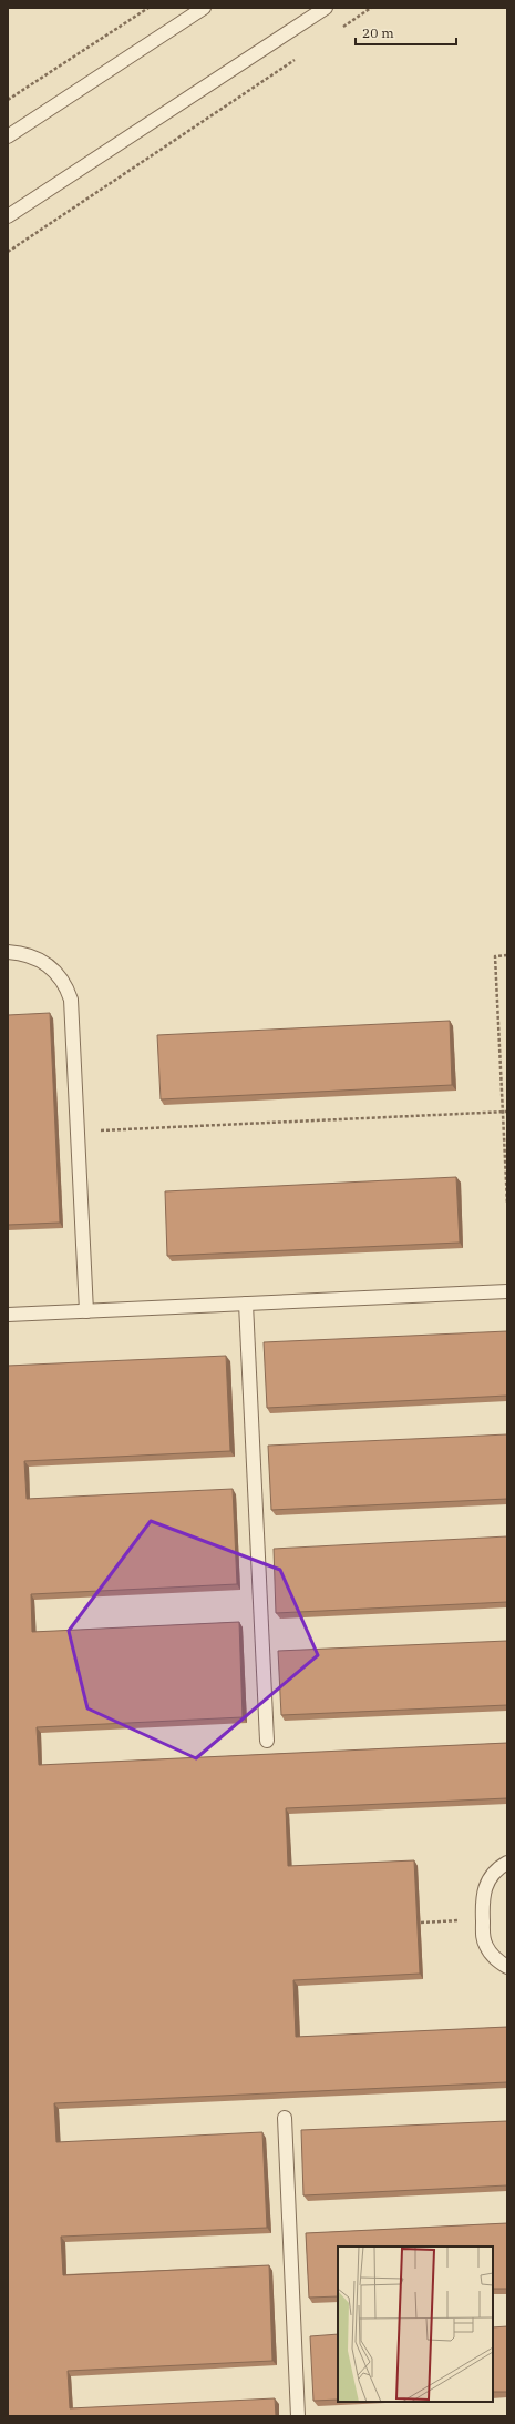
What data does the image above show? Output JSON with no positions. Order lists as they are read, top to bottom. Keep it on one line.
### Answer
{"scale_bar":"20 m"}
